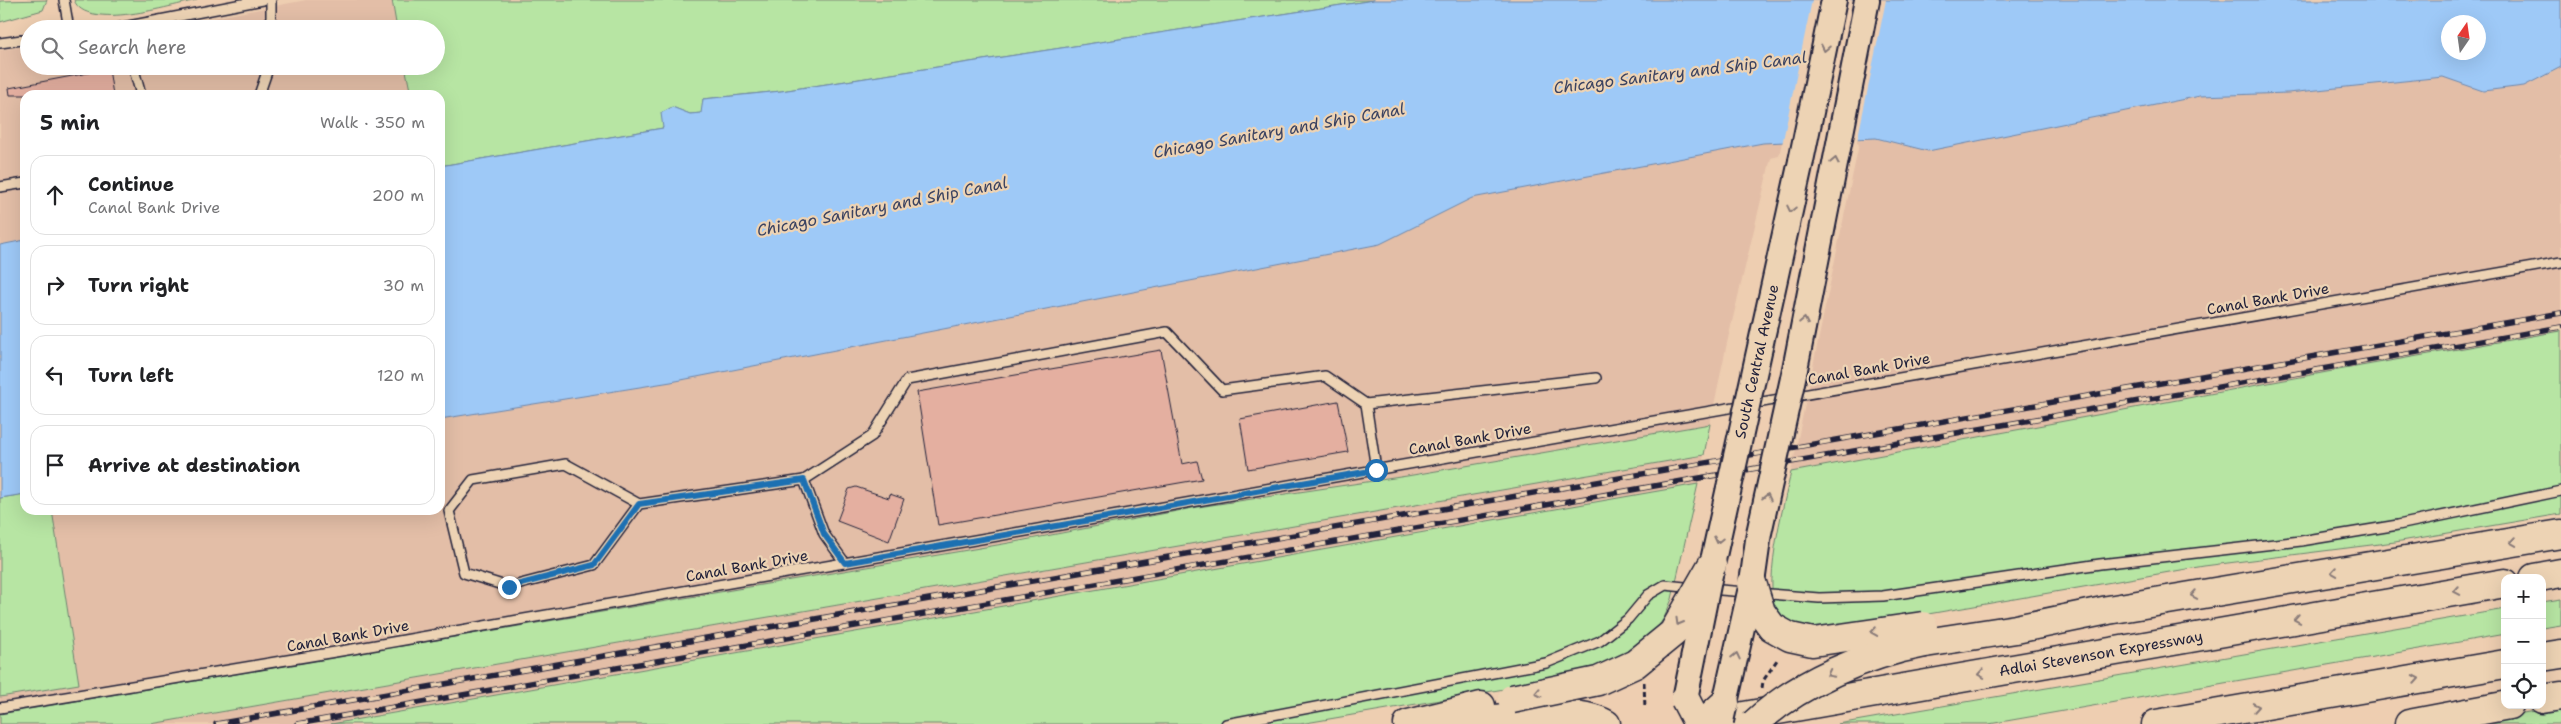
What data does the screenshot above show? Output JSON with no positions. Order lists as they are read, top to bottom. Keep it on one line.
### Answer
{"streets":{"highway":["Adlai Stevenson Expressway"],"main road":["South Central Avenue"],"lane":["Canal Bank Drive"]},"water":["Chicago Sanitary and Ship Canal"],"north":"top","page":{"search":"Search here","heading":["5 min","Walk · 350 m"],"list":[["Continue","Canal Bank Drive","200 m"],["Turn right","30 m"],["Turn left","120 m"],"Arrive at destination"],"map_buttons":["+","−"]}}
